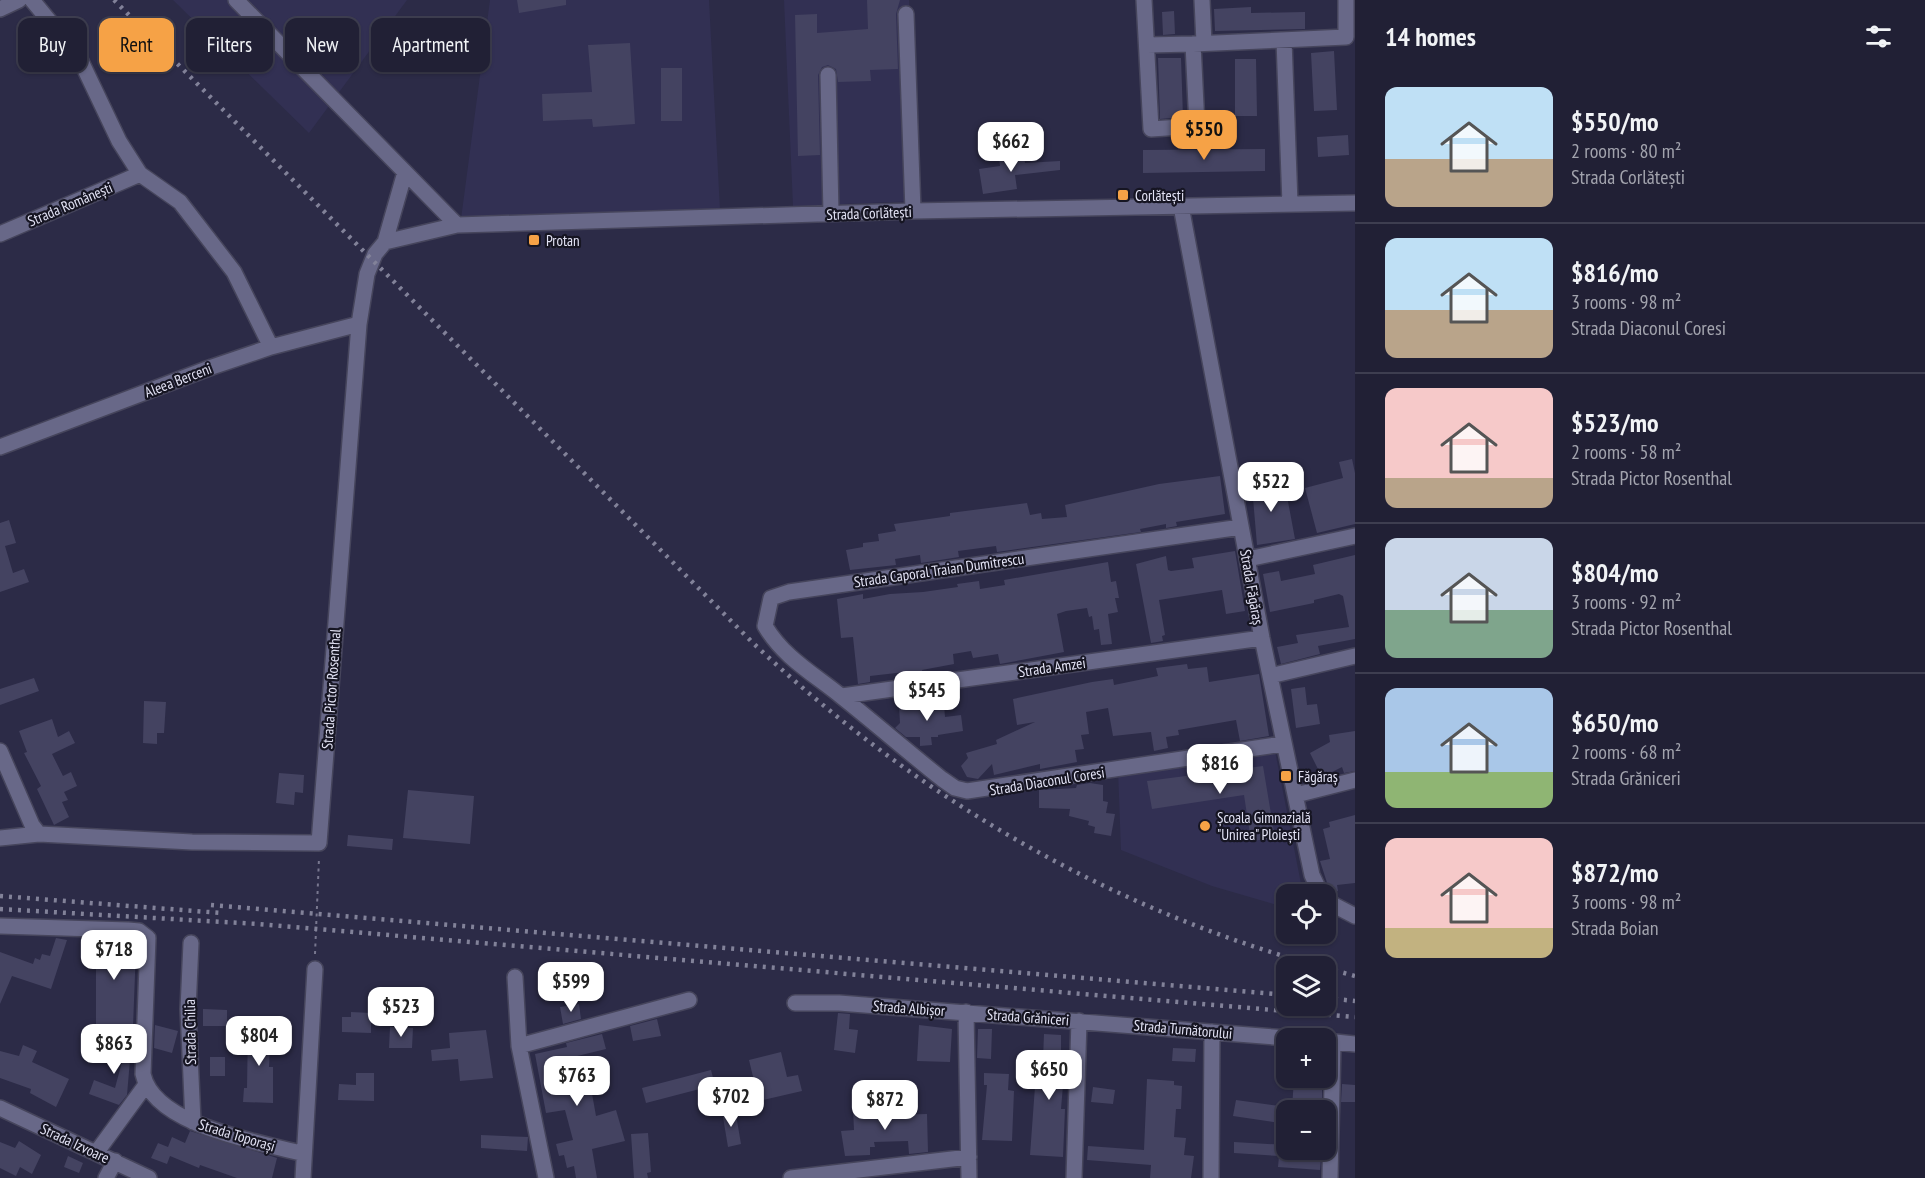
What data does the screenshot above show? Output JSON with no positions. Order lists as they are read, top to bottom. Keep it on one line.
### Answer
{"streets":{"street":["Strada Românești","Strada Corlătești","Aleea Berceni","Strada Caporal Traian Dumitrescu","Strada Făgăraș","Strada Amzei","Strada Pictor Rosenthal","Strada Diaconul Coresi","Strada Albișor","Strada Grăniceri","Strada Turnătorului","Strada Chilia","Strada Toporași","Strada Izvoare"]},"crossings":[["Strada Corlătești","Strada Făgăraș"],["Strada Corlătești","Strada Pictor Rosenthal"],["Aleea Berceni","Strada Pictor Rosenthal"],["Strada Caporal Traian Dumitrescu","Strada Făgăraș"],["Strada Caporal Traian Dumitrescu","Strada Amzei"],["Strada Caporal Traian Dumitrescu","Strada Diaconul Coresi"],["Strada Făgăraș","Strada Amzei"],["Strada Făgăraș","Strada Diaconul Coresi"],["Strada Amzei","Strada Diaconul Coresi"],["Strada Albișor","Strada Grăniceri"],["Strada Grăniceri","Strada Turnătorului"],["Strada Chilia","Strada Toporași"]],"places":{"transit":["Corlătești","Protan","Făgăraș"],"other":["Școala Gimnazială \"Unirea\" Ploiești"]},"page":{"heading":"14 homes","chip":["Buy","Rent","Filters","New","Apartment"],"list":[{"name":"$550/mo","note":"2 rooms · 80 m² · Strada Corlătești"},{"name":"$816/mo","note":"3 rooms · 98 m² · Strada Diaconul Coresi"},{"name":"$523/mo","note":"2 rooms · 58 m² · Strada Pictor Rosenthal"},{"name":"$804/mo","note":"3 rooms · 92 m² · Strada Pictor Rosenthal"},{"name":"$650/mo","note":"2 rooms · 68 m² · Strada Grăniceri"},{"name":"$872/mo","note":"3 rooms · 98 m² · Strada Boian"}],"price":["$550","$662","$522","$545","$816","$718","$599","$523","$804","$863","$650","$763","$702","$872"],"map_buttons":["+","−"]}}
